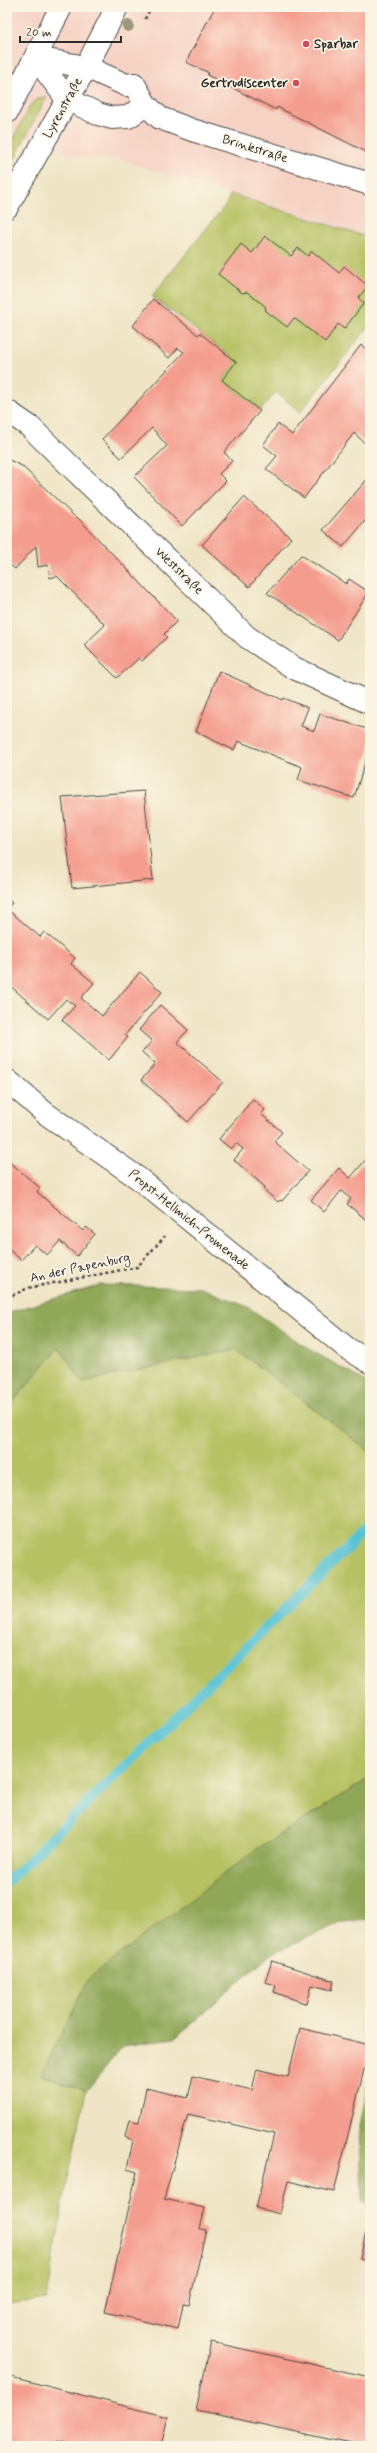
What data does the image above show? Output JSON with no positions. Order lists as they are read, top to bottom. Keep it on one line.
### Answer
{"streets":{"street":["Lyrenstraße","Brinkstraße","Weststraße","Propst-Hellmich-Promenade"],"path":["An der Papenburg"]},"crossings":[["Lyrenstraße","Brinkstraße"],["Propst-Hellmich-Promenade","An der Papenburg"]],"places":["Sparbar","Gertrudiscenter"],"scale_bar":"20 m"}
